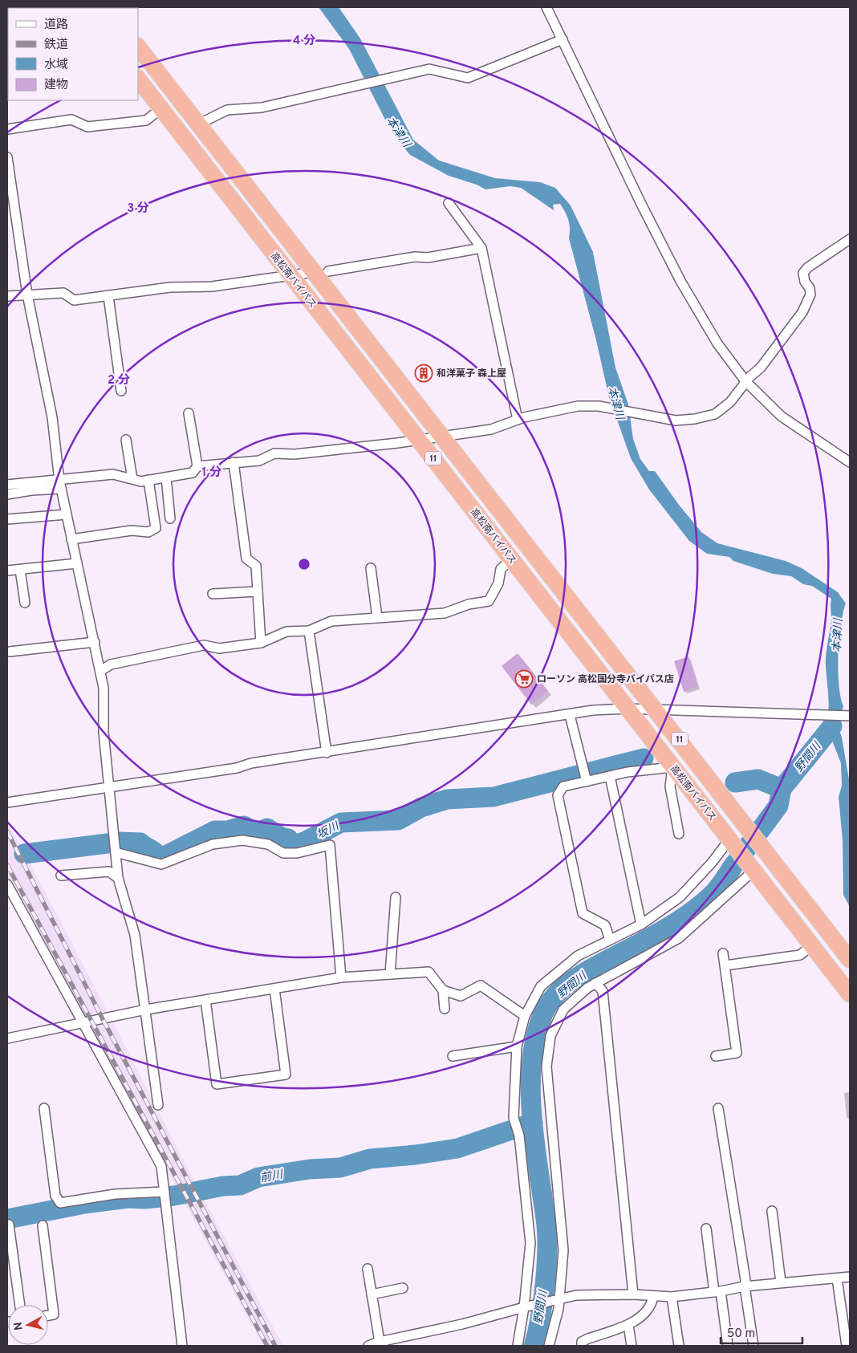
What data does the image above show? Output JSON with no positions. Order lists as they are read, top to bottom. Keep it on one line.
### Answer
{"streets":{"highway":["高松南バイパス","11"]},"water":["本津川","野間川","坂川","前川"],"places":{"building":["和洋菓子 森上屋"],"supermarket":["ローソン 高松国分寺バイパス店"]},"legend":["道路","鉄道","水域","建物"],"scale_bar":"50 m","north":"left","rings":["4 分","3 分","2 分","1 分"]}
